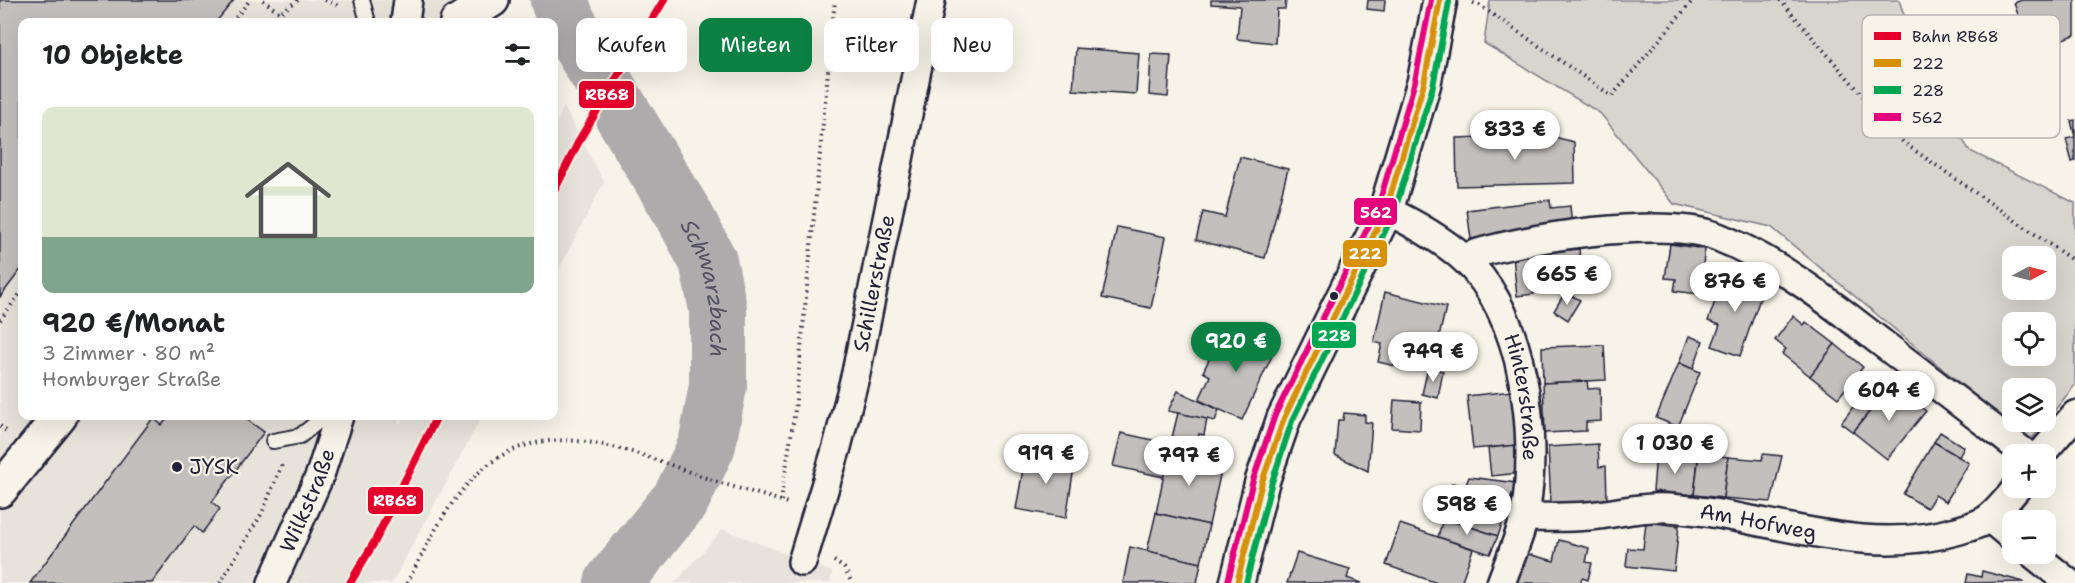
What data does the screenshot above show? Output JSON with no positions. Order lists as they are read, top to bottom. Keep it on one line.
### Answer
{"streets":{"street":["Schillerstraße","Hinterstraße","Wilkstraße","Am Hofweg"]},"crossings":[["Hinterstraße","Am Hofweg"]],"water":["Schwarzbach"],"places":["JYSK"],"lines":["rail line RB68","transit line 222","transit line 562","transit line 228"],"legend":["Bahn RB68","222","228","562"],"north":"right","page":{"chip":["Kaufen","Mieten","Filter","Neu"],"heading":"10 Objekte","list":[{"name":"920 €/Monat","note":"3 Zimmer · 80 m² · Homburger Straße"}],"price":["833 €","665 €","876 €","920 €","749 €","604 €","1 030 €","919 €","797 €","598 €"],"map_buttons":["+","−"]}}
